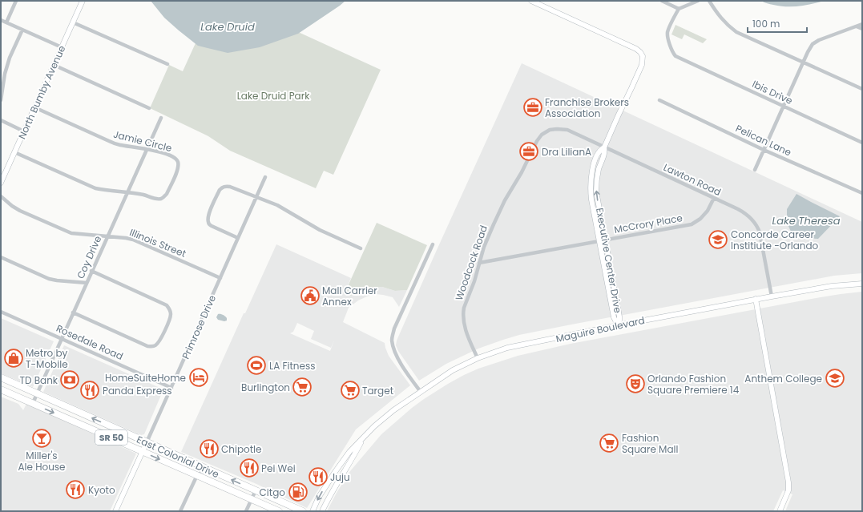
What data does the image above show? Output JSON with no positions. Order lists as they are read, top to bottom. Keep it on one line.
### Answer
{"streets":{"highway":["SR 50","East Colonial Drive"],"street":["North Bumby Avenue","Ibis Drive","Pelican Lane","Jamie Circle","Lawton Road","McCrory Place","Illinois Street","Coy Drive","Executive Center Drive","Woodcock Road","Primrose Drive","Maguire Boulevard","Rosedale Road"]},"crossings":[["North Bumby Avenue","Jamie Circle"],["Jamie Circle","Coy Drive"],["Lawton Road","McCrory Place"],["Lawton Road","Executive Center Drive"],["Lawton Road","Woodcock Road"],["Lawton Road","Maguire Boulevard"],["McCrory Place","Executive Center Drive"],["McCrory Place","Woodcock Road"],["Illinois Street","Coy Drive"],["Illinois Street","Primrose Drive"],["Coy Drive","Rosedale Road"],["Coy Drive","East Colonial Drive"],["Executive Center Drive","Maguire Boulevard"],["Woodcock Road","Maguire Boulevard"],["Primrose Drive","Rosedale Road"],["Primrose Drive","East Colonial Drive"]],"water":["Lake Druid","Lake Theresa"],"parks":["Lake Druid Park"],"places":{"office":["Franchise Brokers Association","Dra LilianA"],"school or university":["Concorde Career Institiute -Orlando","Anthem College"],"public building":["Mall Carrier Annex"],"shop":["Metro by T-Mobile"],"sports":["LA Fitness"],"hotel":["HomeSuiteHome"],"bank":["TD Bank"],"theatre":["Orlando Fashion Square Premiere 14"],"supermarket":["Burlington","Target","Fashion Square Mall"],"restaurant":["Panda Express","Chipotle","Pei Wei","Juju","Kyoto"],"bar":["Miller's Ale House"],"fuel station":["Citgo"]},"scale_bar":"100 m"}
